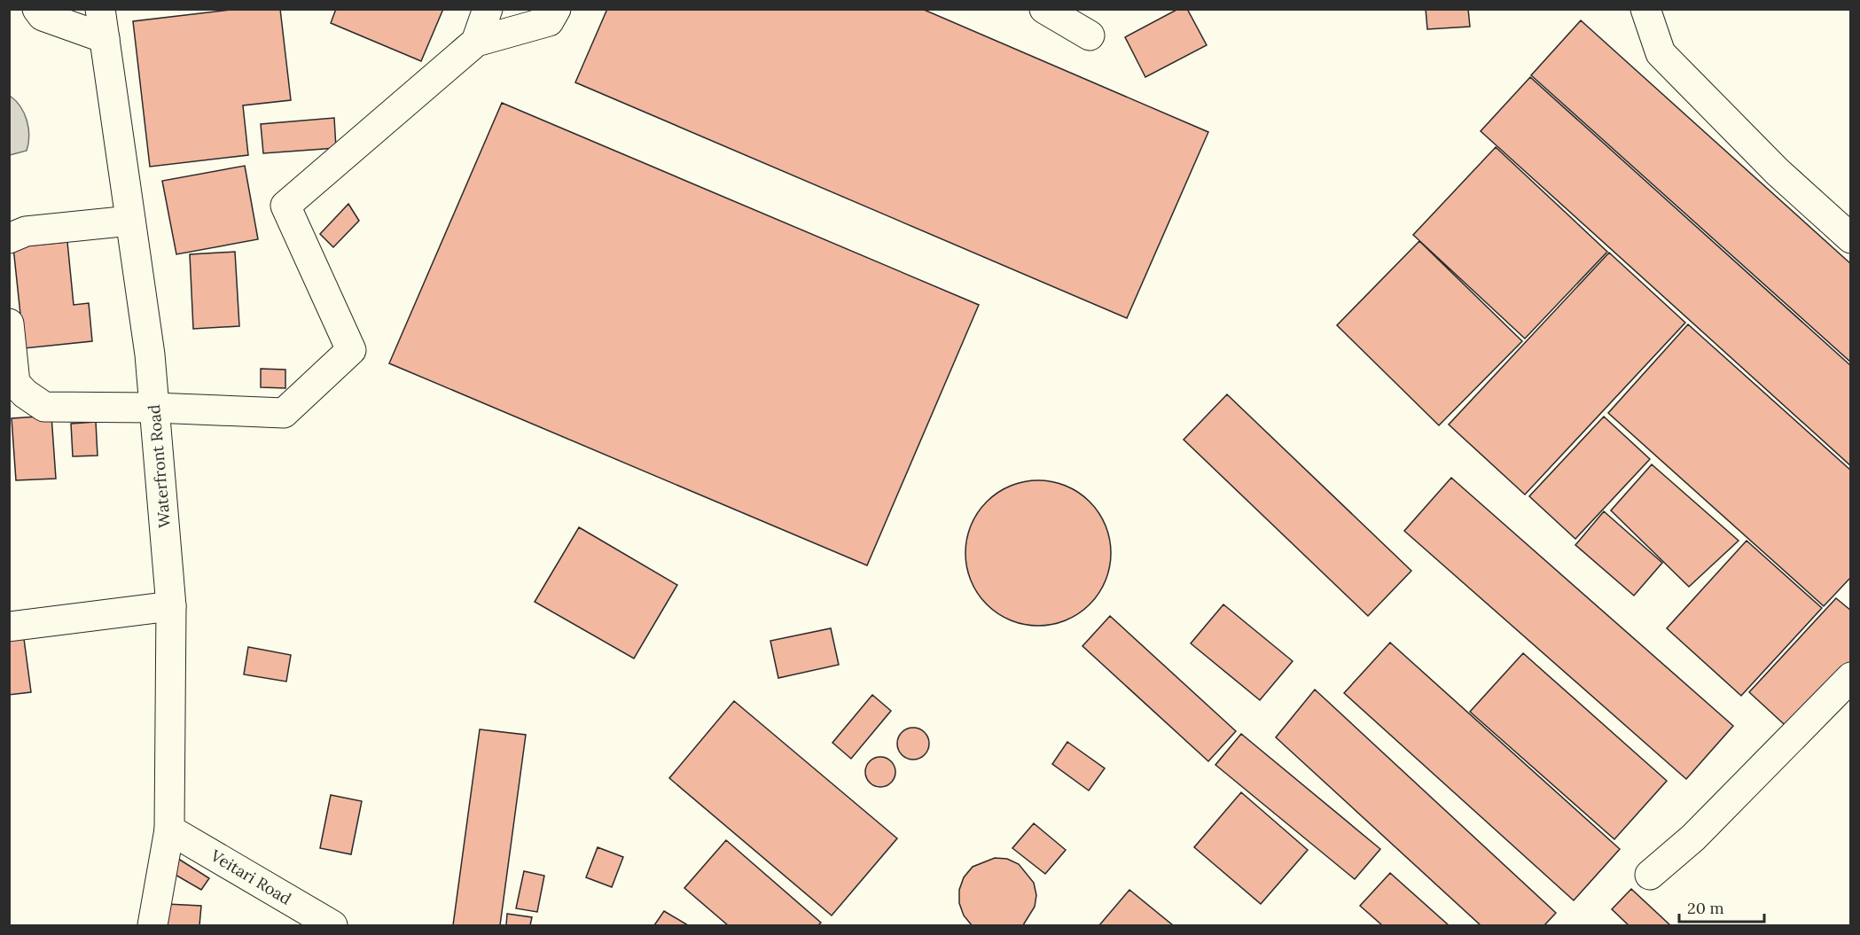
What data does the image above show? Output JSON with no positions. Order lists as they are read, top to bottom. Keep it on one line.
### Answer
{"streets":{"main road":["Waterfront Road","Veitari Road"]},"crossings":[["Waterfront Road","Veitari Road"]],"scale_bar":"20 m"}
